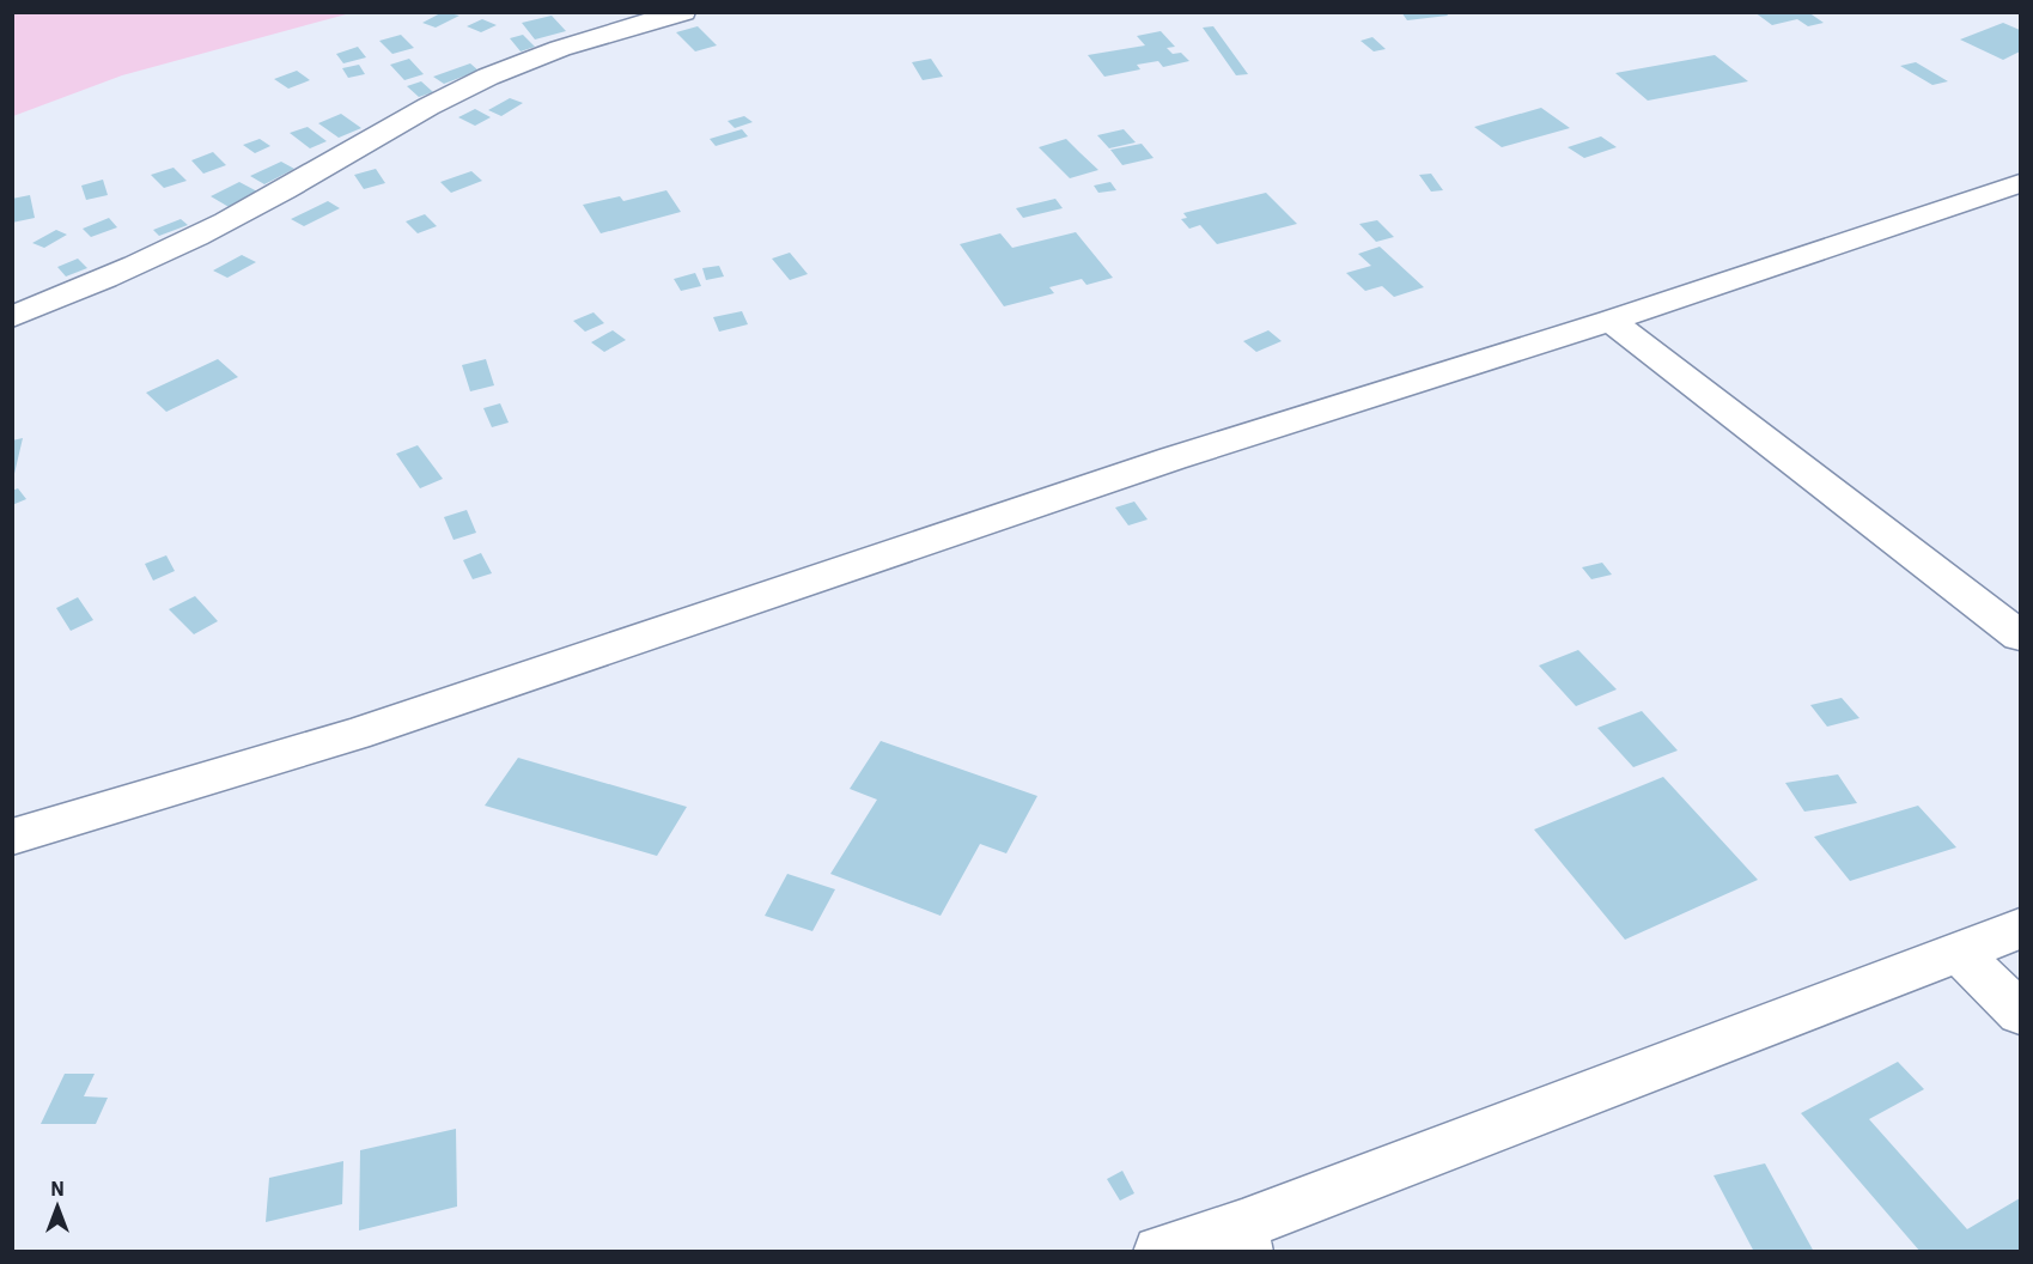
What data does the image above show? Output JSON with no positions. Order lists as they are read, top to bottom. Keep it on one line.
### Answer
{"north":"top"}
